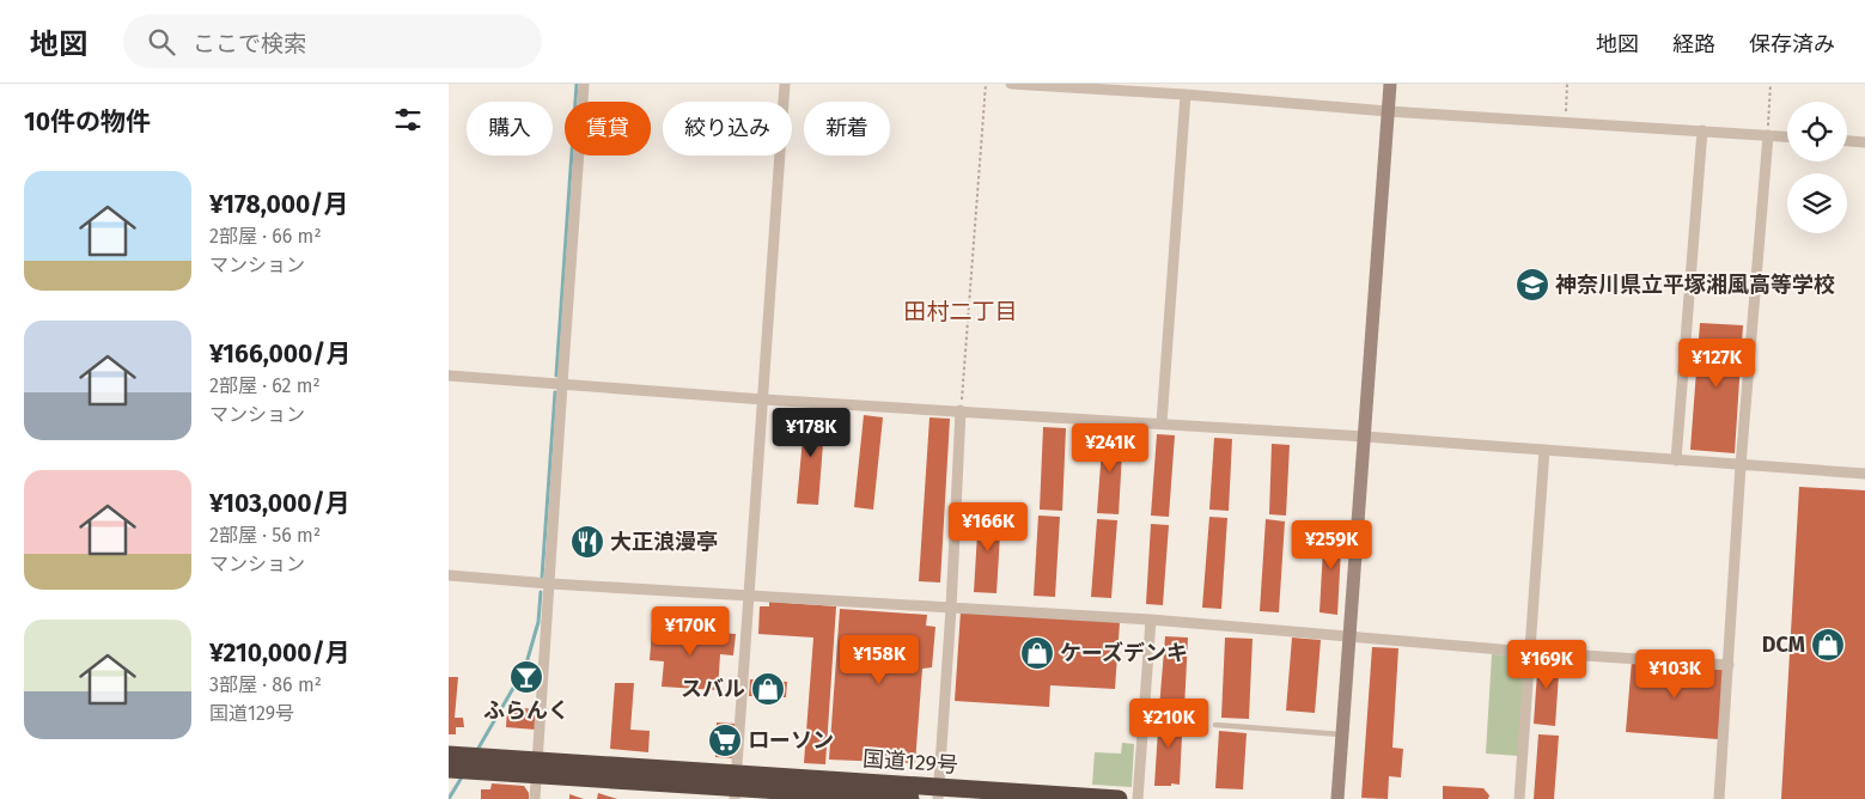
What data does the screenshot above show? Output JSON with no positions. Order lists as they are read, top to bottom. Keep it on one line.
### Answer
{"streets":{"highway":["国道129号"]},"districts":["田村二丁目"],"places":{"school or university":["神奈川県立平塚湘風高等学校"],"restaurant":["大正浪漫亭"],"shop":["DCM","ケーズデンキ","スバル"],"bar":["ふらんく"],"supermarket":["ローソン"]},"page":{"header":"地図","search":"ここで検索","nav":["地図","経路","保存済み"],"heading":"10件の物件","chip":["購入","賃貸","絞り込み","新着"],"list":[{"name":"¥178,000/月","note":"2部屋 · 66 m² · マンション"},{"name":"¥166,000/月","note":"2部屋 · 62 m² · マンション"},{"name":"¥103,000/月","note":"2部屋 · 56 m² · マンション"},{"name":"¥210,000/月","note":"3部屋 · 86 m² · 国道129号"}],"price":["¥127K","¥178K","¥241K","¥166K","¥259K","¥170K","¥158K","¥169K","¥103K","¥210K"]}}
